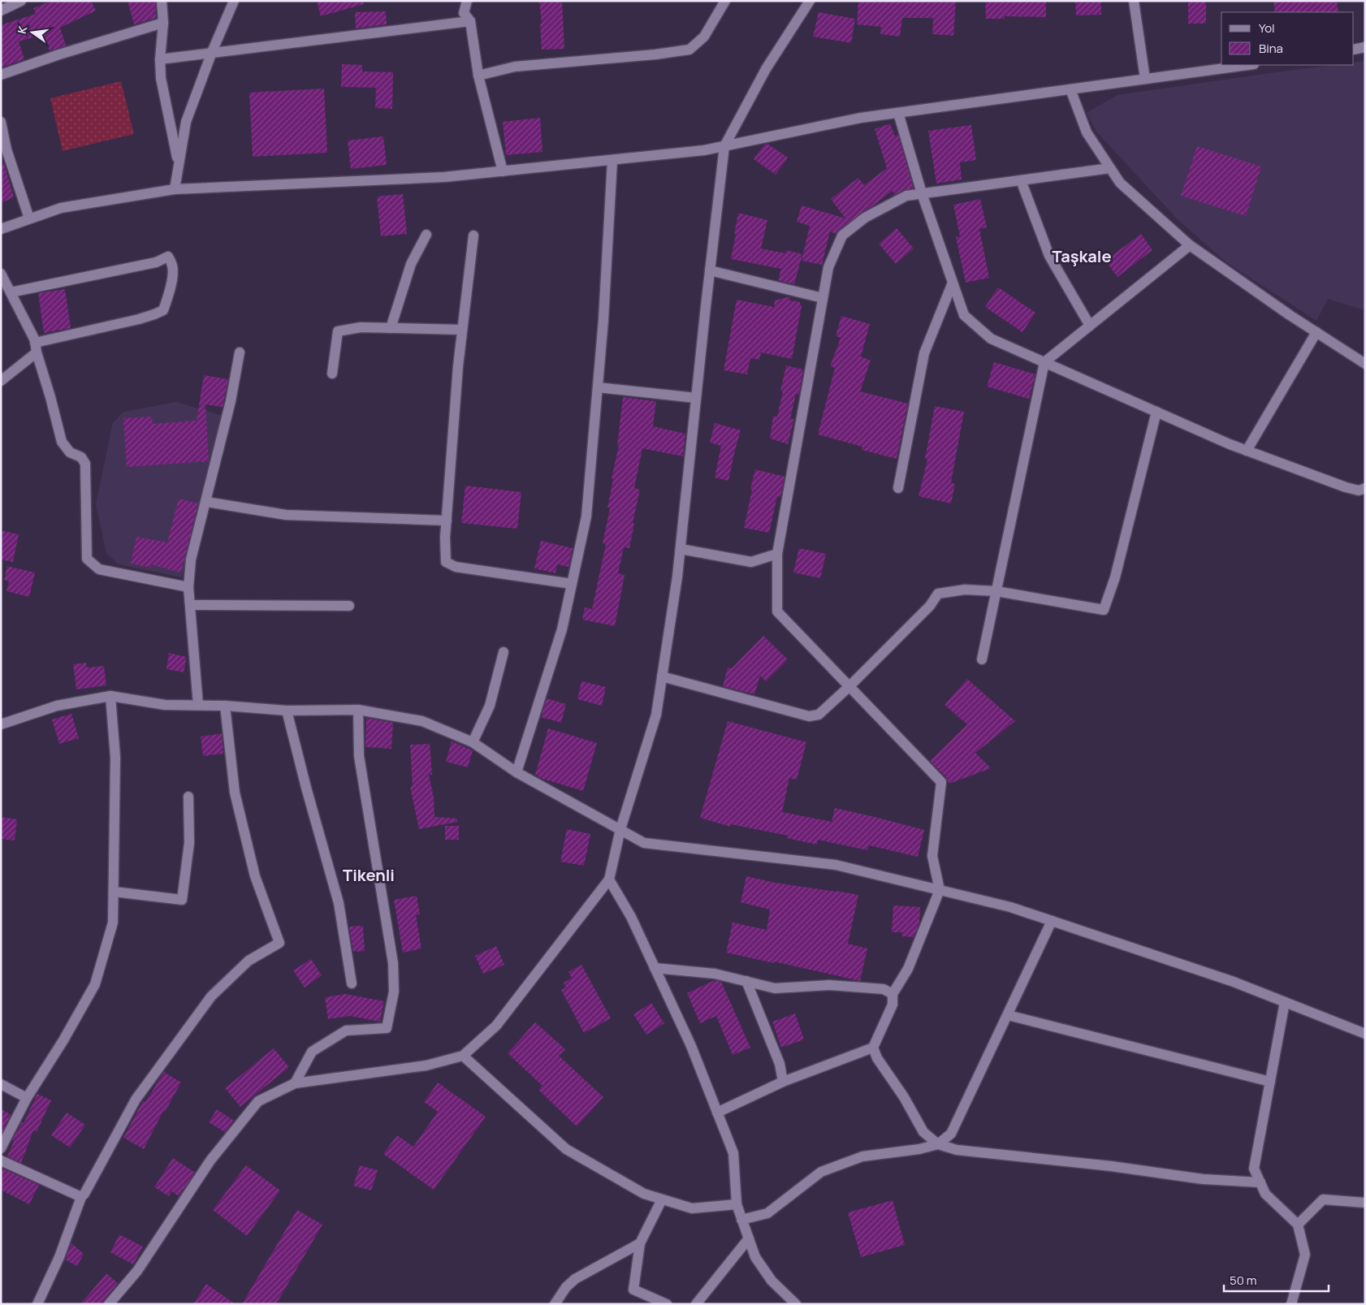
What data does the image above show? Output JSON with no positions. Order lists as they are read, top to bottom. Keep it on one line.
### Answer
{"districts":["Taşkale","Tikenli"],"legend":["Yol","Bina"],"scale_bar":"50 m","north":"left"}
